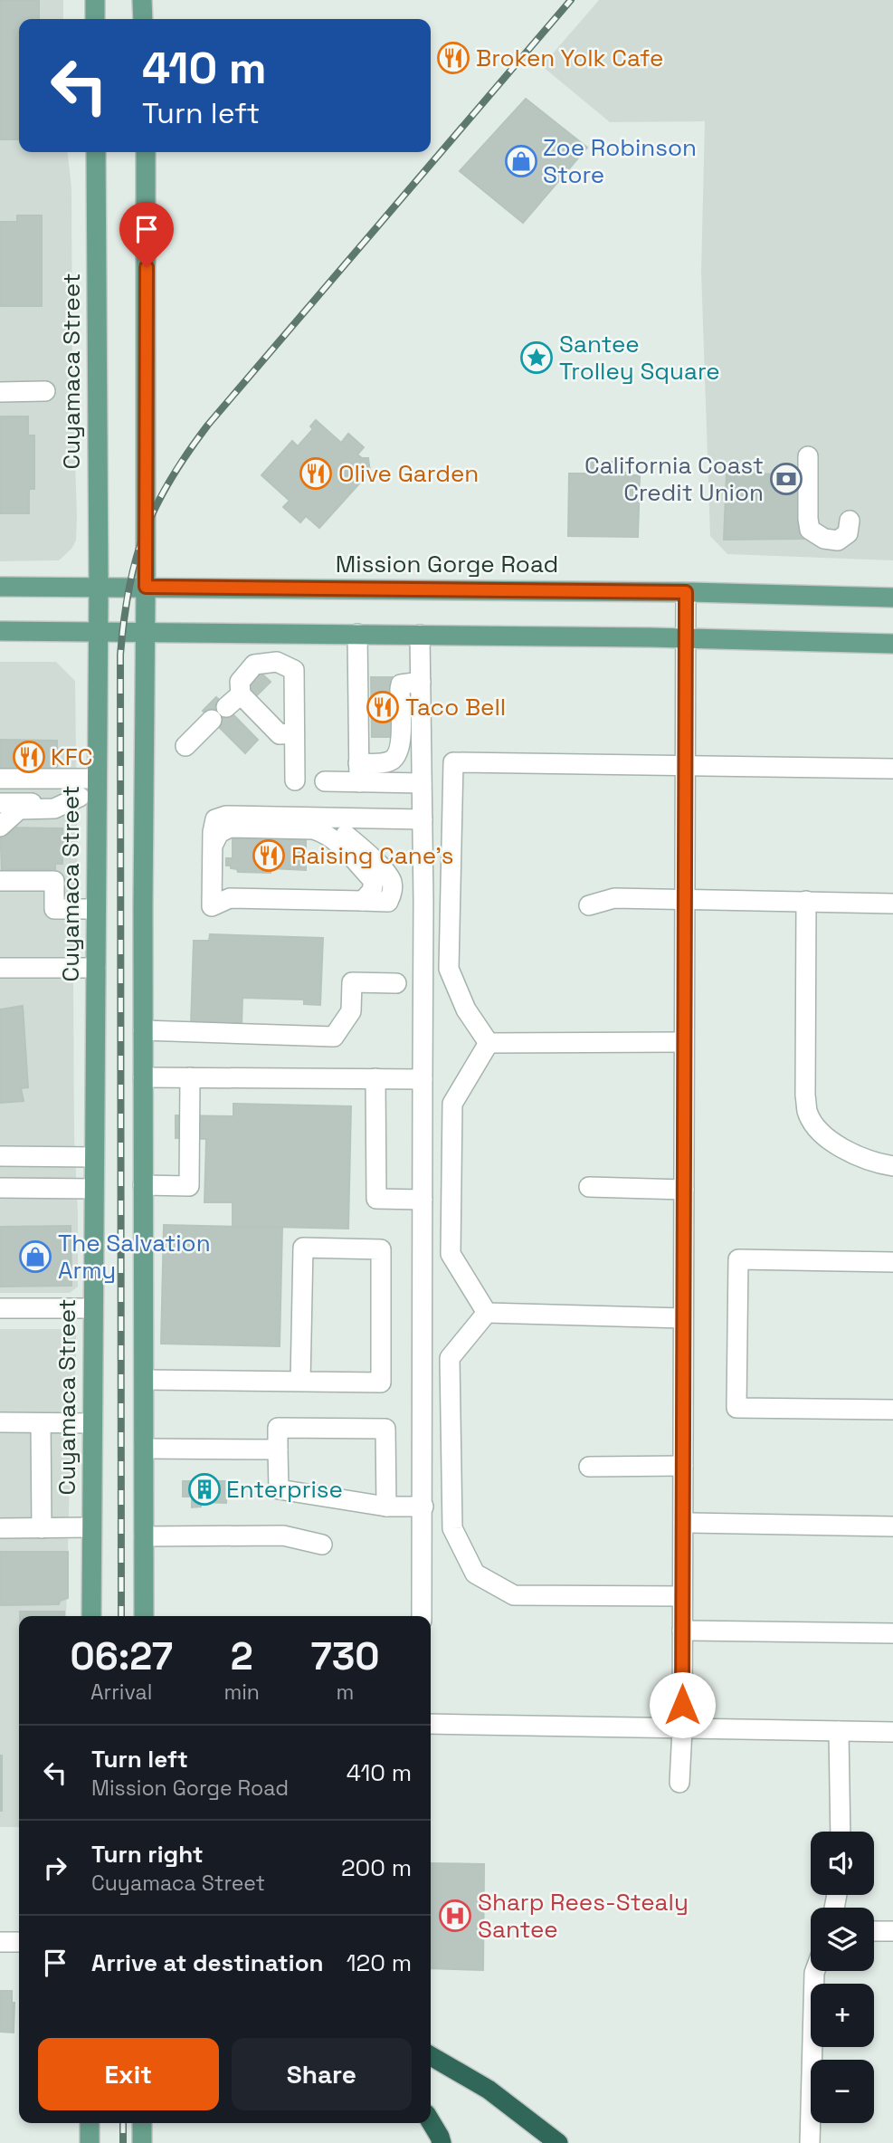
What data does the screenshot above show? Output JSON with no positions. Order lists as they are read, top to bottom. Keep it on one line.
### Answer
{"streets":{"main road":["Cuyamaca Street","Mission Gorge Road"]},"crossings":[["Cuyamaca Street","Mission Gorge Road"]],"places":{"restaurant":["Broken Yolk Cafe","Olive Garden","Taco Bell","KFC","Raising Cane's"],"shop":["Zoe Robinson Store","The Salvation Army"],"place":["Santee Trolley Square"],"bank":["California Coast Credit Union"],"building":["Enterprise"],"hospital":["Sharp Rees-Stealy Santee"]},"page":{"turn":["410 m","Turn left"],"eta":["06:27","Arrival","2","min","730","m"],"list":[{"name":"Turn left","note":"Mission Gorge Road","value":"410 m"},{"name":"Turn right","note":"Cuyamaca Street","value":"200 m"},{"name":"Arrive at destination","value":"120 m"}],"map_buttons":["+","−"],"buttons":["Exit","Share"]}}
